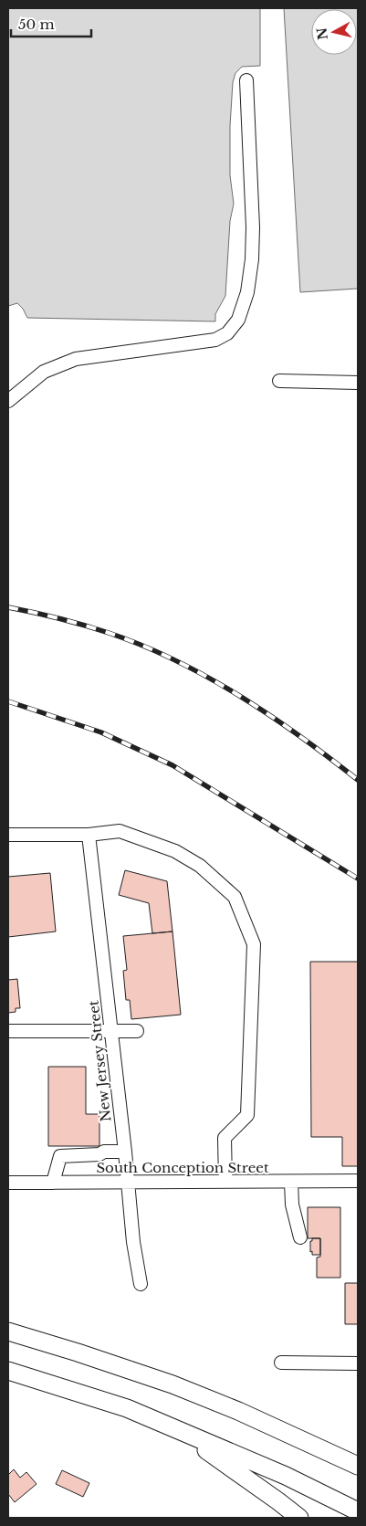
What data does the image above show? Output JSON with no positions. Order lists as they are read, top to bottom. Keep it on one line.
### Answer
{"streets":{"street":["New Jersey Street","South Conception Street"]},"crossings":[["New Jersey Street","South Conception Street"]],"scale_bar":"50 m","north":"left"}
